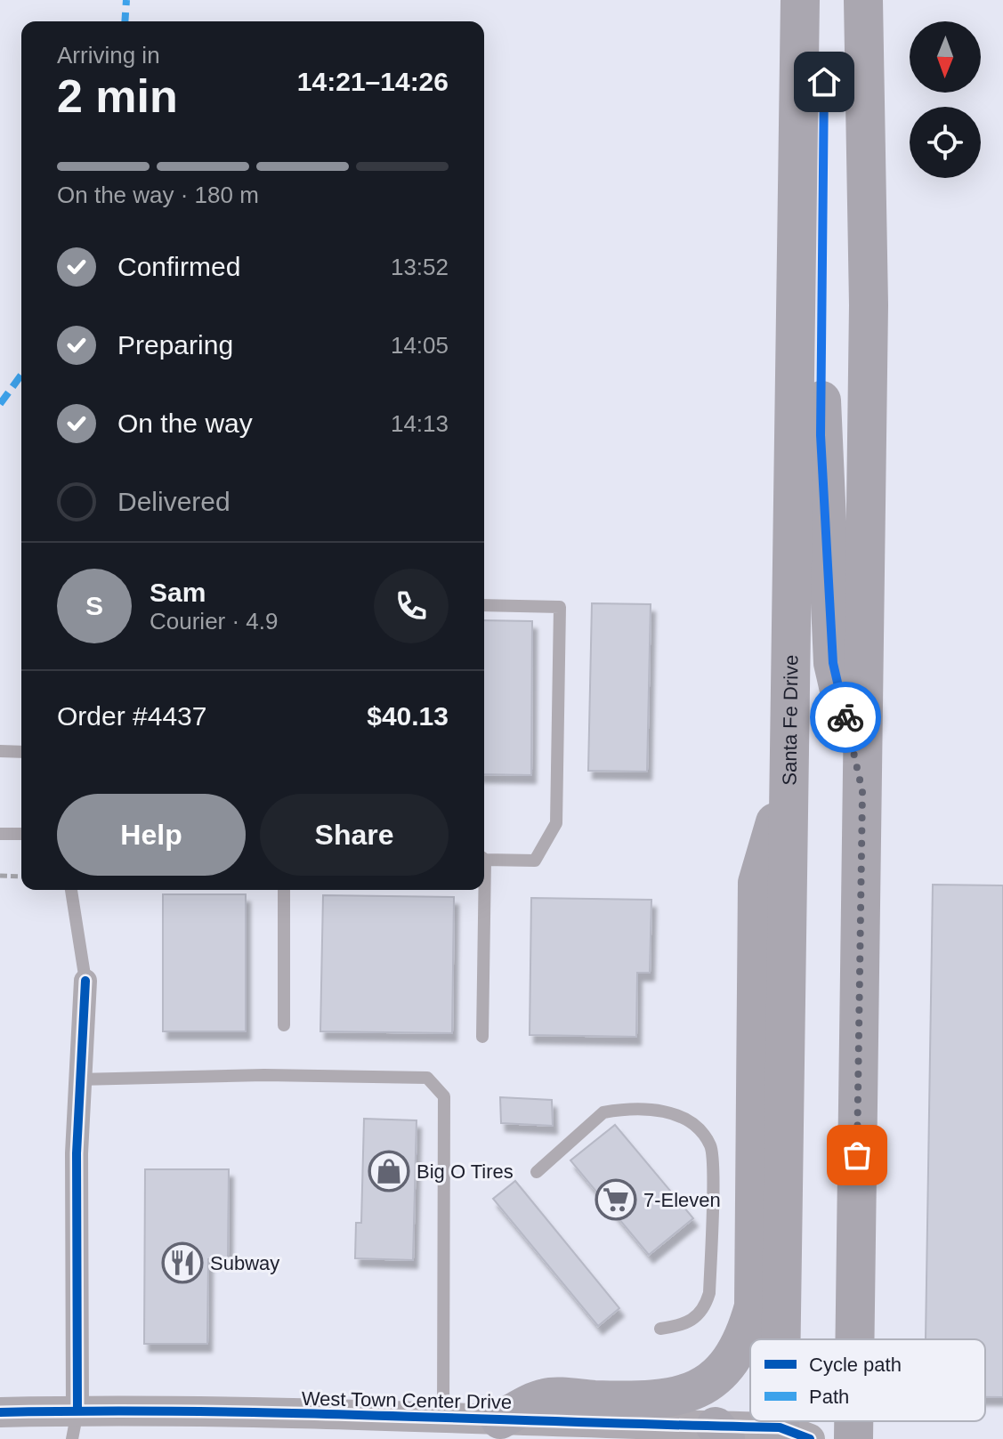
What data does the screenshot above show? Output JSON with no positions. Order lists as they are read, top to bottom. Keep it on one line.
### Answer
{"streets":{"highway":["Santa Fe Drive"],"street":["West Town Center Drive"]},"places":{"shop":["Big O Tires"],"supermarket":["7-Eleven"],"restaurant":["Subway"]},"legend":["Cycle path","Path"],"north":"bottom","page":{"heading":["2 min","Arriving in","14:21–14:26"],"panel":["Sam","Courier · 4.9","Order #4437","$40.13"],"bar":"On the way · 180 m","list":[["Confirmed","13:52"],["Preparing","14:05"],["On the way","14:13"],"Delivered"],"round":"S","buttons":["Help","Share"]}}
